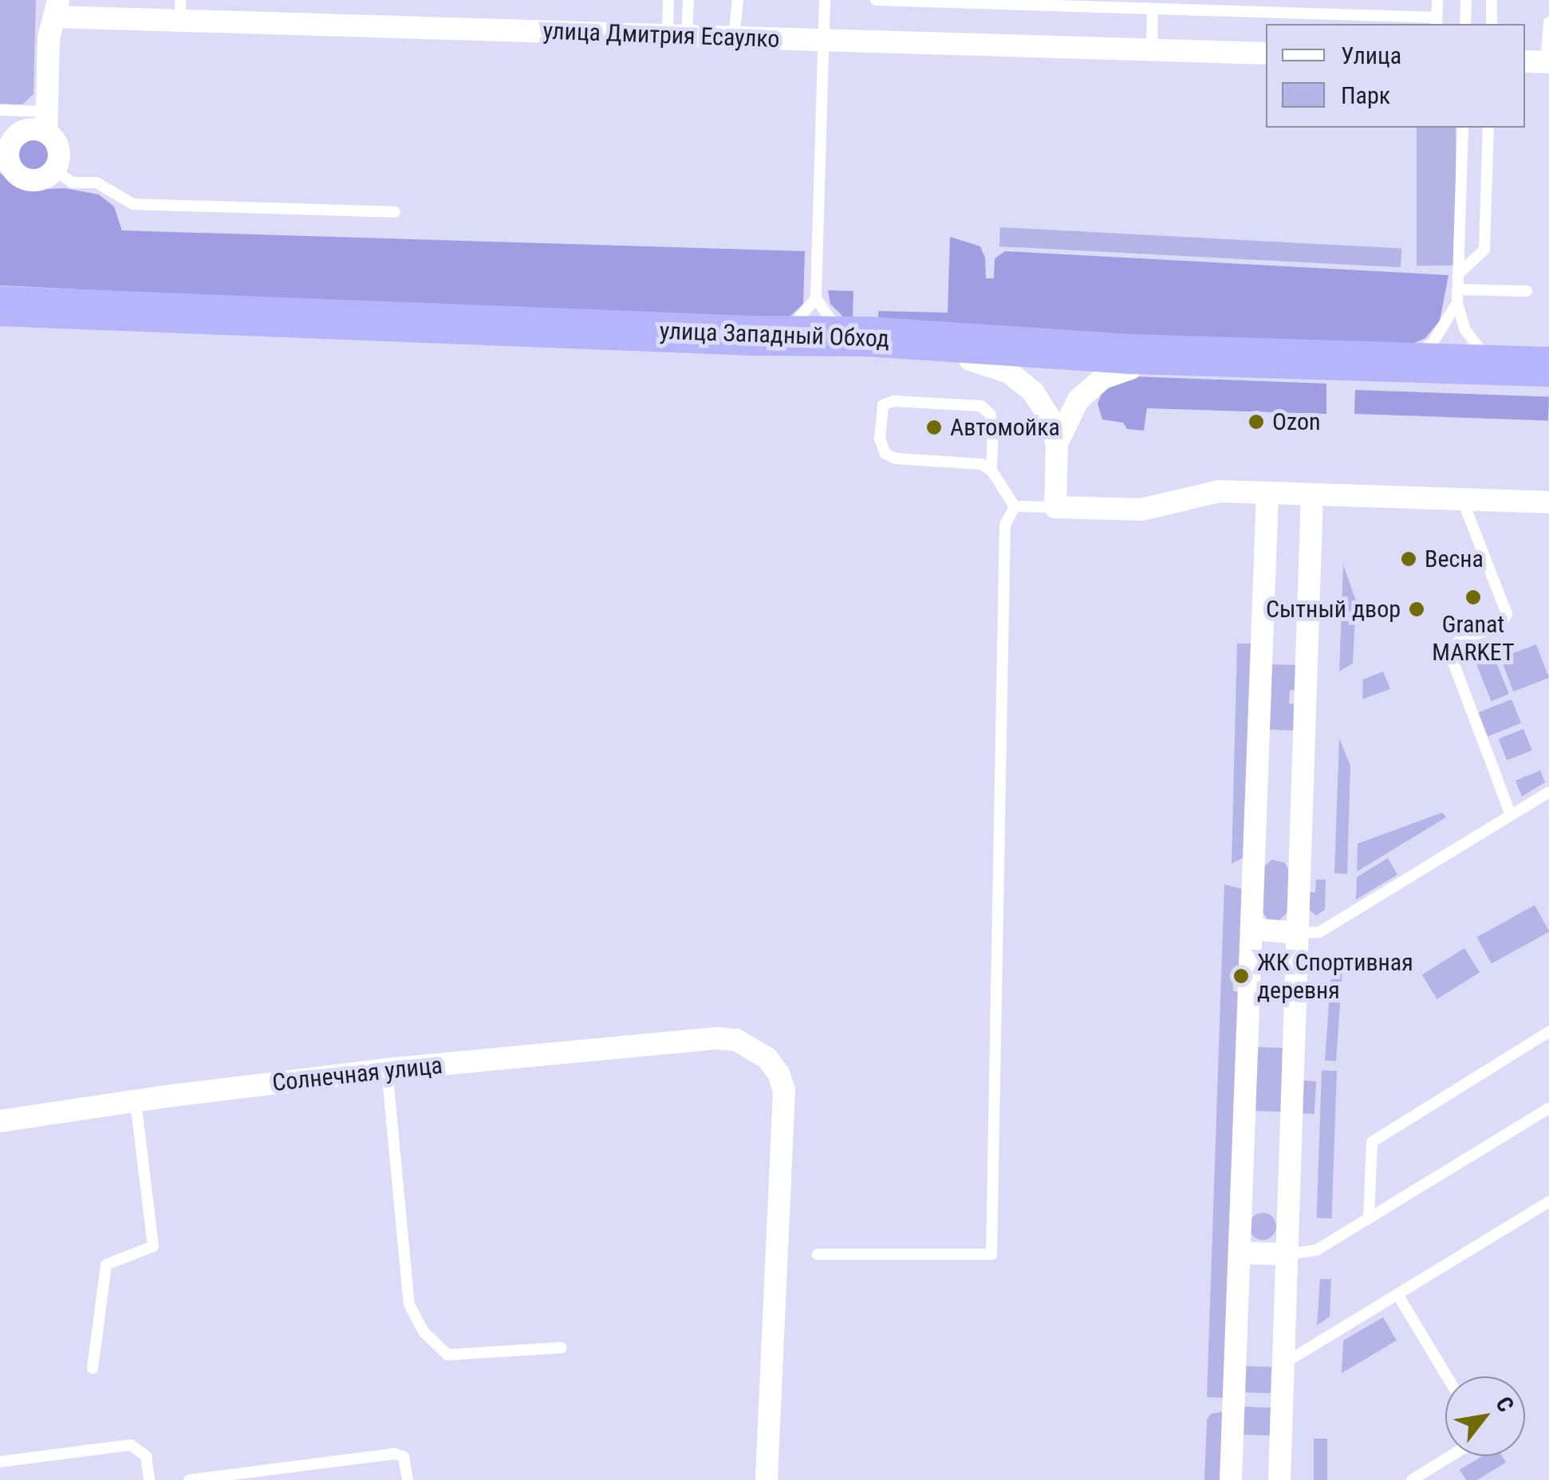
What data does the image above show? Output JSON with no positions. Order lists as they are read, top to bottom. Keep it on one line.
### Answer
{"streets":{"highway":["улица Западный Обход"],"street":["улица Дмитрия Есаулко","Солнечная улица"]},"places":["Ozon","Автомойка","Весна","Granat MARKET","Сытный двор","ЖК Спортивная деревня"],"legend":["Улица","Парк"],"north":"top right"}
